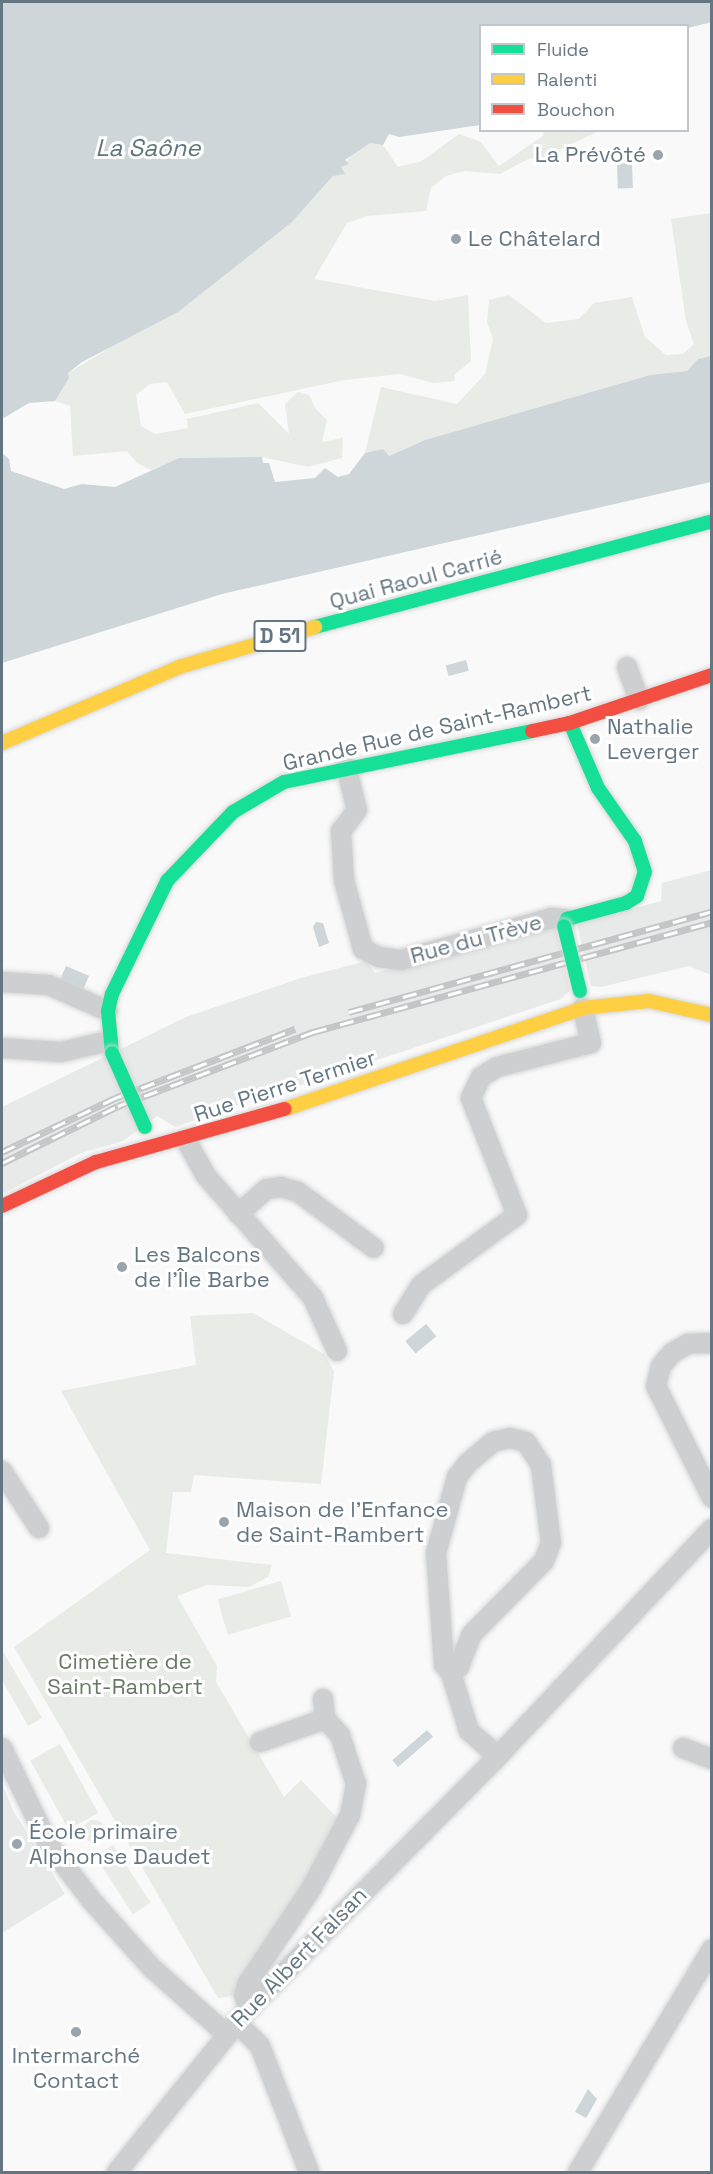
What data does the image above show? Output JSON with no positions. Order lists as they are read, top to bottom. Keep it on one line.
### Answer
{"streets":{"street":["Quai Raoul Carrié","D 51","Grande Rue de Saint-Rambert","Rue du Trève","Rue Pierre Termier","Rue Albert Falsan"]},"crossings":[["Grande Rue de Saint-Rambert","Rue du Trève"],["Grande Rue de Saint-Rambert","Rue Pierre Termier"]],"water":["La Saône"],"parks":["Cimetière de Saint-Rambert"],"places":["La Prévôté","Le Châtelard","Nathalie Leverger","Les Balcons de l'Île Barbe","Maison de l'Enfance de Saint-Rambert","École primaire Alphonse Daudet","Intermarché Contact"],"legend":["Fluide","Ralenti","Bouchon"]}
